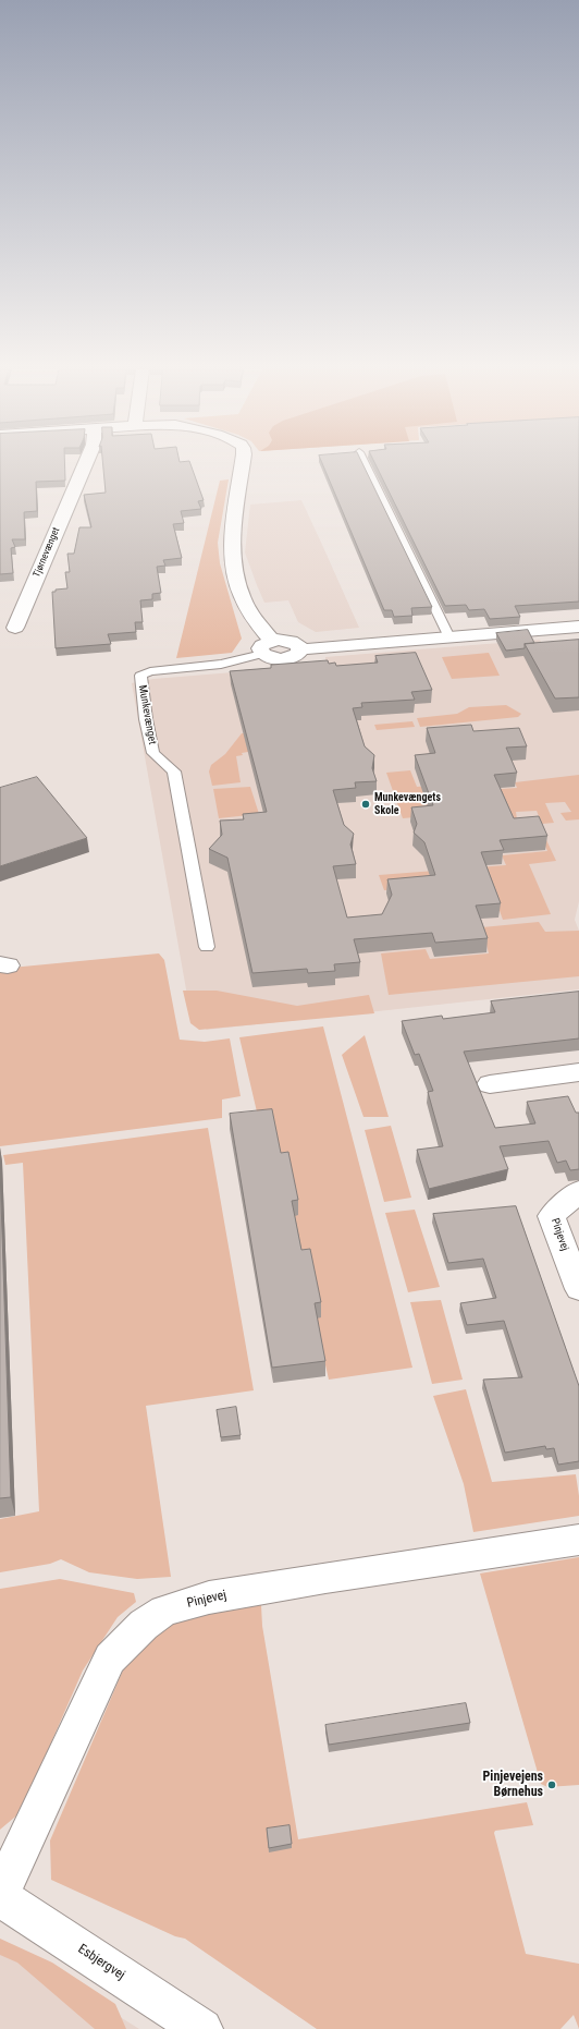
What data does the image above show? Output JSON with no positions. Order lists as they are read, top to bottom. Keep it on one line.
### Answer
{"streets":{"street":["Tjørnevænget","Pinjevej","Esbjergvej"],"lane":["Munkevænget"]},"crossings":[["Pinjevej","Esbjergvej"]],"places":["Munkevængets Skole","Pinjevejens Børnehus"]}
